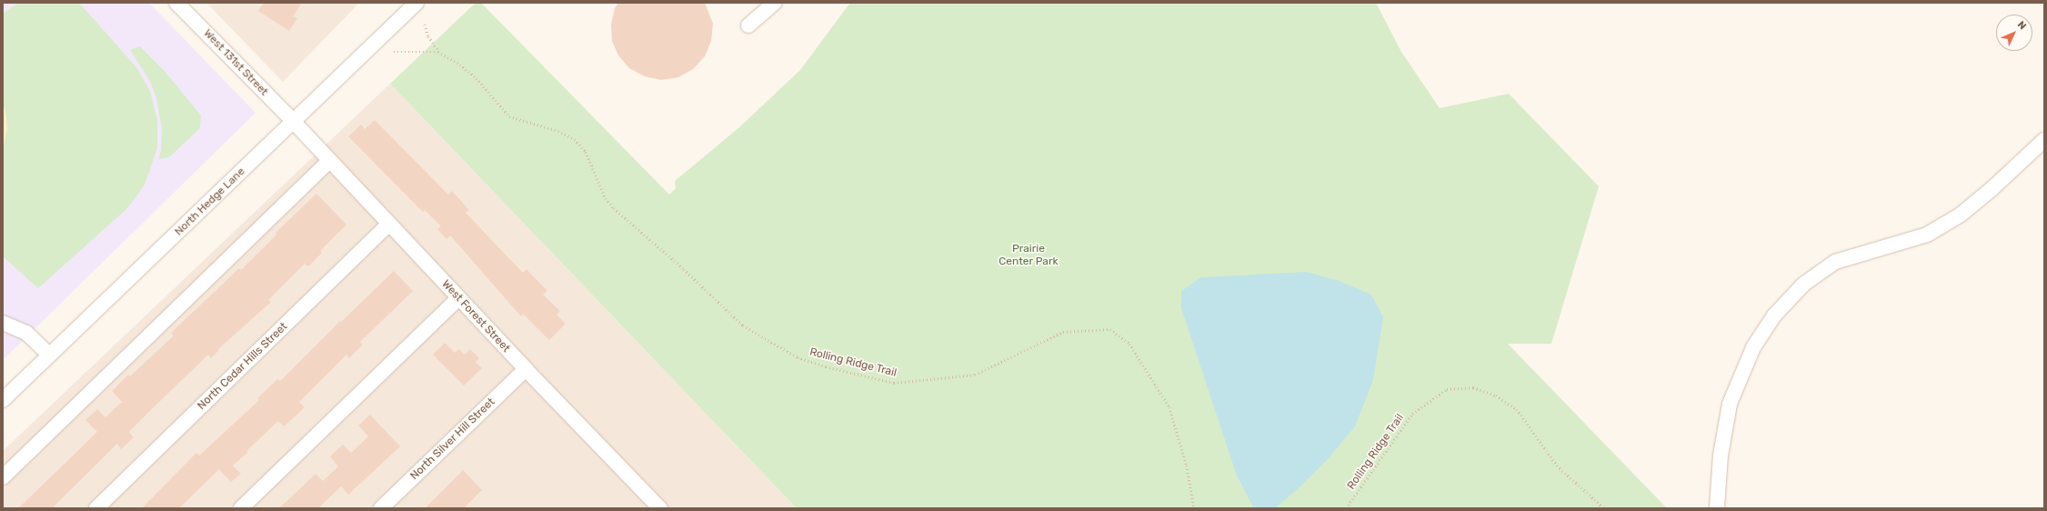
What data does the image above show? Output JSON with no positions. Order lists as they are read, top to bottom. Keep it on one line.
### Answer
{"streets":{"street":["West 131st Street","North Hedge Lane","West Forest Street","North Cedar Hills Street","North Silver Hill Street"],"path":["Rolling Ridge Trail"]},"crossings":[["West 131st Street","North Hedge Lane"],["West 131st Street","West Forest Street"],["North Hedge Lane","West Forest Street"],["West Forest Street","North Cedar Hills Street"],["West Forest Street","North Silver Hill Street"]],"parks":["Prairie Center Park"],"north":"top right"}
